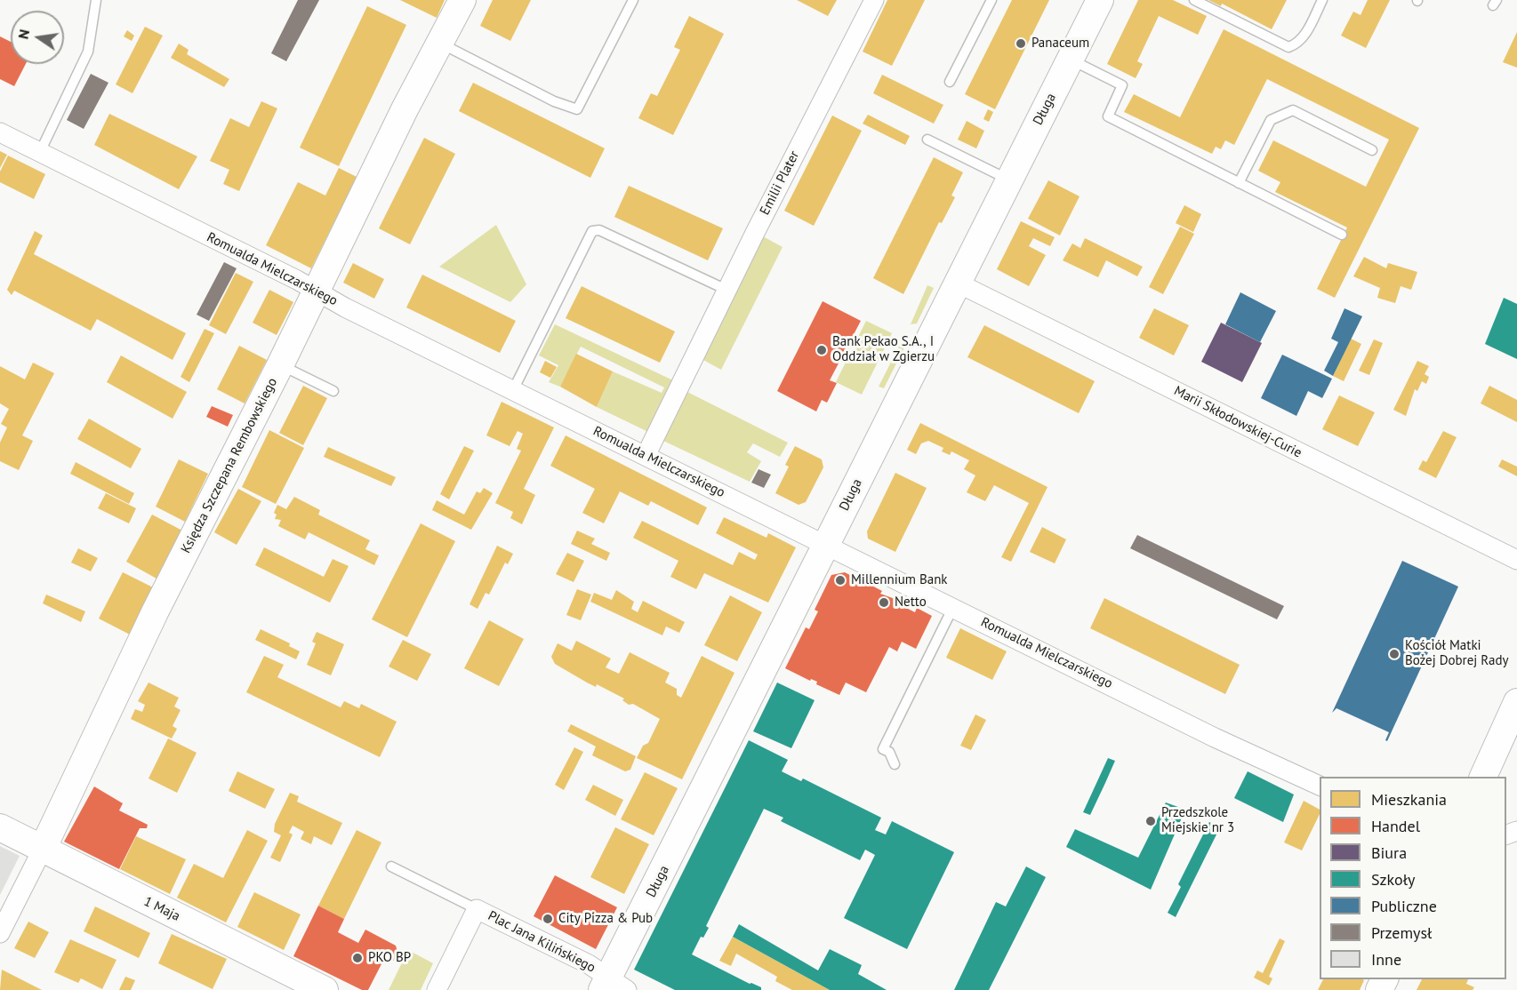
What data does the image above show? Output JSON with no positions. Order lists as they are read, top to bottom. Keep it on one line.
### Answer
{"streets":{"street":["Długa","Emilii Plater","Romualda Mielczarskiego","Marii Skłodowskiej-Curie","Księdza Szczepana Rembowskiego","1 Maja","Plac Jana Kilińskiego"]},"crossings":[["Długa","Romualda Mielczarskiego"],["Długa","Marii Skłodowskiej-Curie"],["Długa","Plac Jana Kilińskiego"],["Emilii Plater","Romualda Mielczarskiego"],["Romualda Mielczarskiego","Księdza Szczepana Rembowskiego"],["Księdza Szczepana Rembowskiego","1 Maja"]],"places":["Panaceum","Bank Pekao S.A., I Oddział w Zgierzu","Millennium Bank","Netto","Kościół Matki Bożej Dobrej Rady","Przedszkole Miejskie nr 3","City Pizza & Pub","PKO BP"],"legend":["Mieszkania","Handel","Biura","Szkoły","Publiczne","Przemysł","Inne"],"north":"left"}
